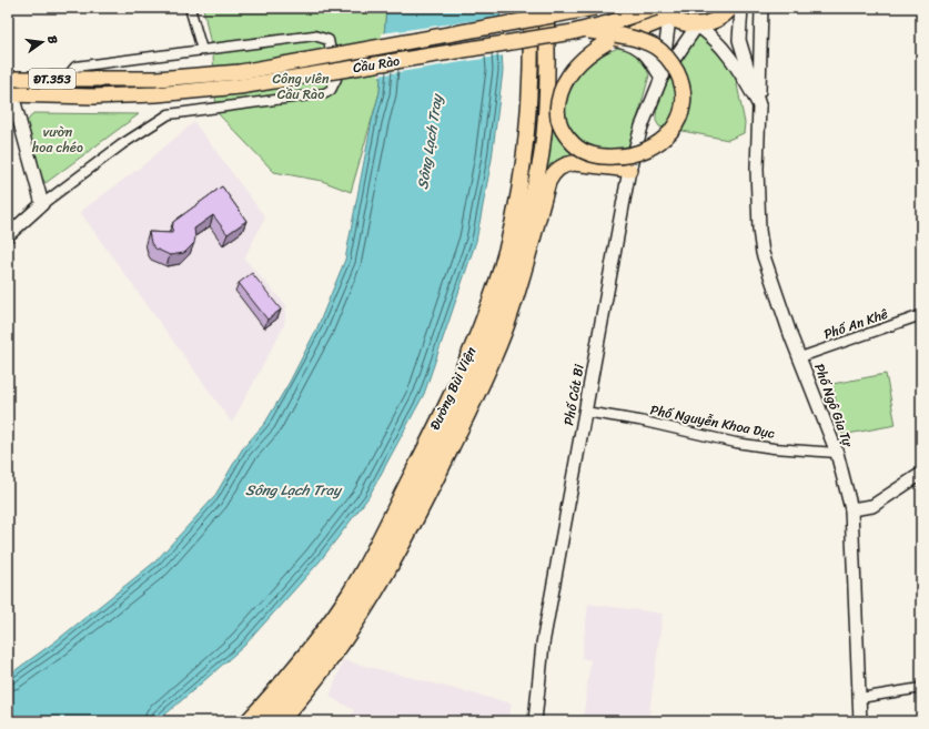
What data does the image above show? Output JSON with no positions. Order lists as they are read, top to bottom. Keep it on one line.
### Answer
{"streets":{"main road":["Cầu Rào","ĐT.353","Đường Bùi Viện"],"street":["Phố An Khê","Phố Cát Bi","Phố Ngô Gia Tự","Phố Nguyễn Khoa Dục"]},"crossings":[["Cầu Rào","ĐT.353"],["Phố An Khê","Phố Ngô Gia Tự"],["Đường Bùi Viện","Phố Cát Bi"],["Phố Cát Bi","Phố Nguyễn Khoa Dục"],["Phố Ngô Gia Tự","Phố Nguyễn Khoa Dục"]],"water":["Sông Lạch Tray"],"parks":["Công viên Cầu Rào","vườn hoa chéo"],"north":"right"}
